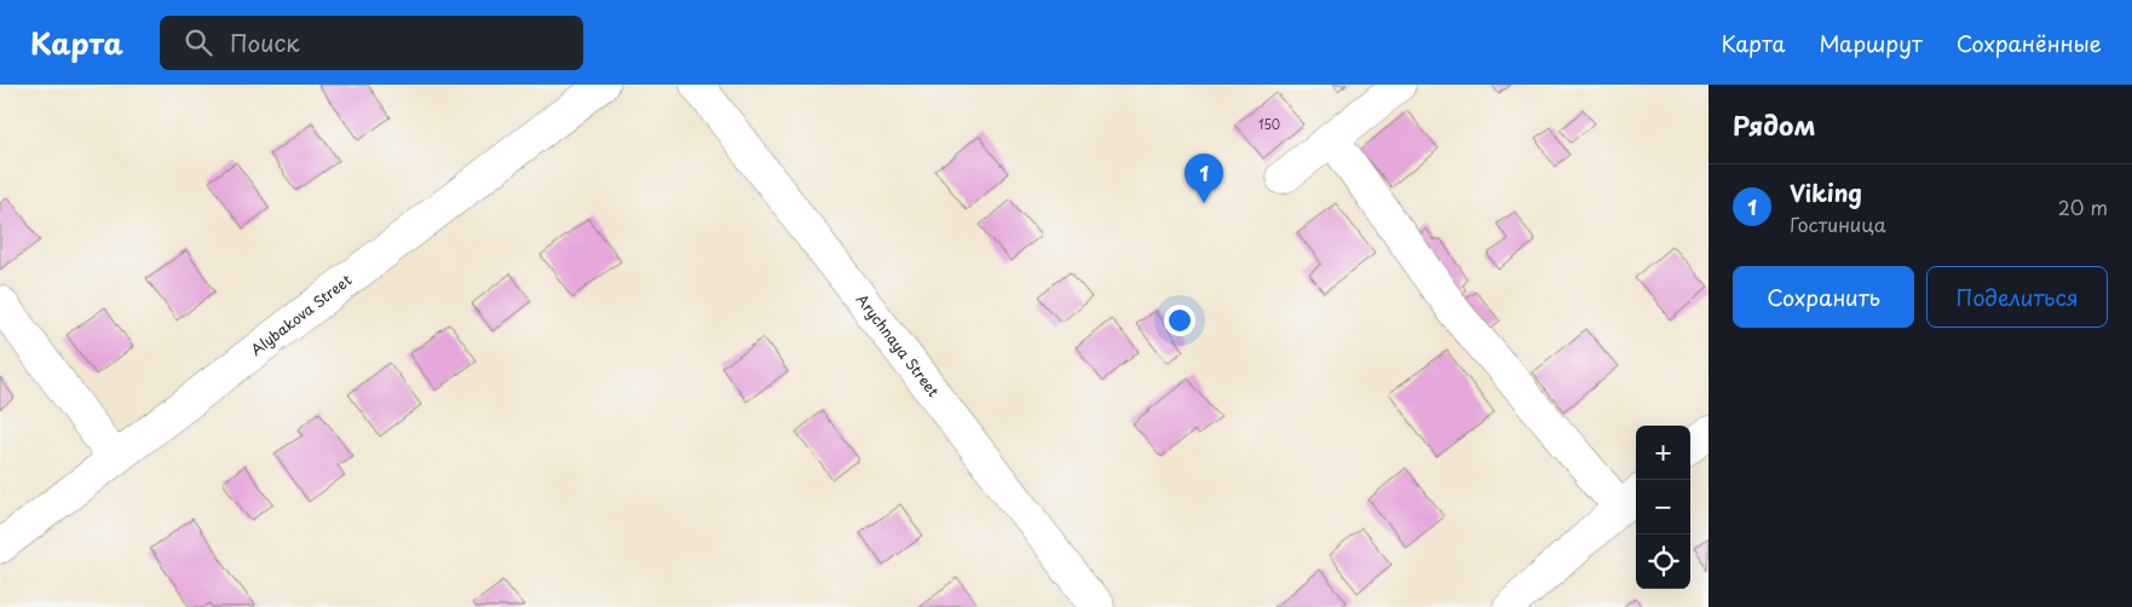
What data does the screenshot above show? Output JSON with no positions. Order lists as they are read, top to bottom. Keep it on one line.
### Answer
{"streets":{"street":["Alybakova Street","Arychnaya Street"]},"house_numbers":["150"],"page":{"header":"Карта","search":"Поиск","nav":["Карта","Маршрут","Сохранённые"],"heading":"Рядом","pins":"1","list":[{"mark":"1","name":"Viking","note":"Гостиница","value":"20 m"}],"buttons":["Сохранить","Поделиться"],"map_buttons":["+","−"]}}
